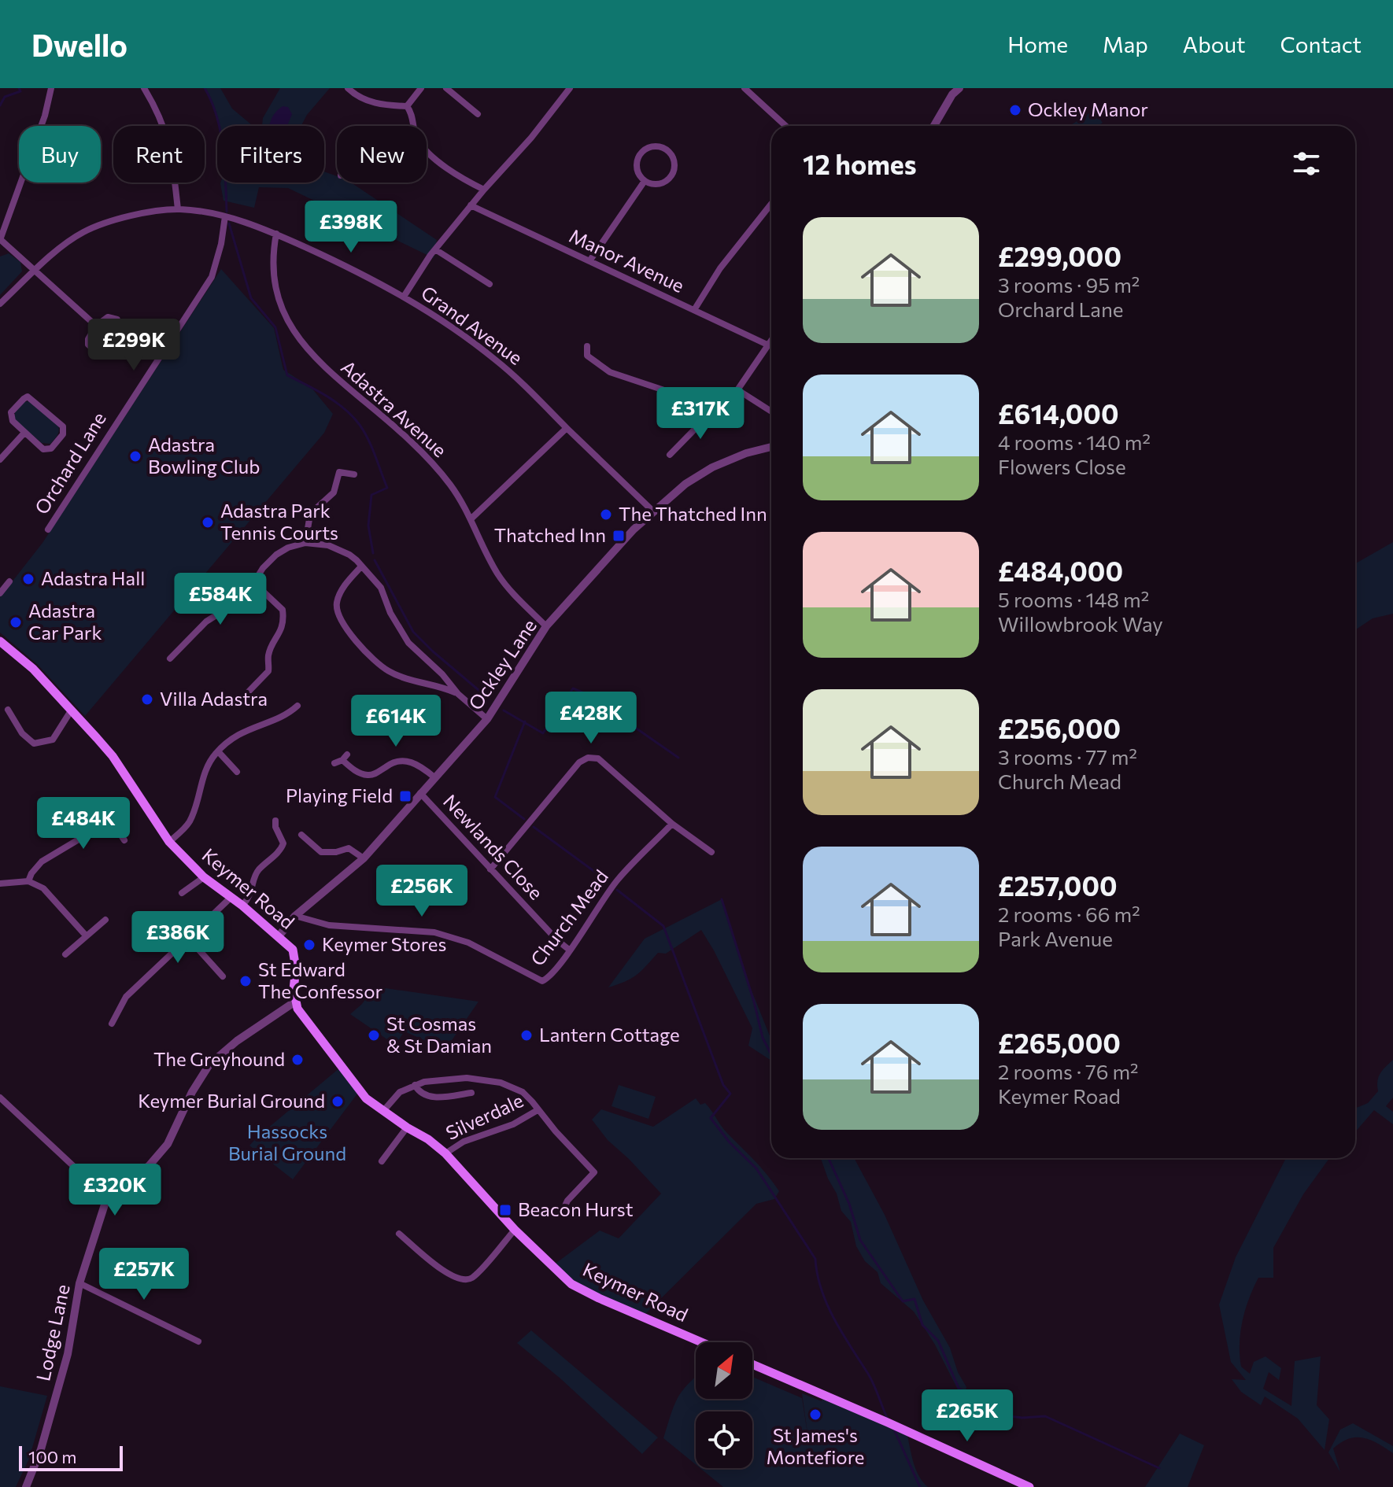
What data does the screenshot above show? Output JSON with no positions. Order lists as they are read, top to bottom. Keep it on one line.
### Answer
{"streets":{"main road":["Keymer Road"],"street":["Manor Avenue","Grand Avenue","Adastra Avenue","Orchard Lane","Ockley Lane","Newlands Close","Church Mead","Silverdale","Lodge Lane"]},"crossings":[["Grand Avenue","Adastra Avenue"],["Grand Avenue","Orchard Lane"],["Grand Avenue","Ockley Lane"],["Adastra Avenue","Ockley Lane"],["Ockley Lane","Newlands Close"],["Ockley Lane","Keymer Road"],["Ockley Lane","Church Mead"],["Newlands Close","Church Mead"],["Keymer Road","Silverdale"]],"parks":["Hassocks Burial Ground"],"places":{"other":["Ockley Manor","Adastra Bowling Club","The Thatched Inn","Adastra Park Tennis Courts","Adastra Hall","Adastra Car Park","Villa Adastra","Keymer Stores","St Edward The Confessor","St Cosmas & St Damian","Lantern Cottage","The Greyhound","Keymer Burial Ground","St James's Montefiore"],"transit":["Thatched Inn","Playing Field","Beacon Hurst"]},"scale_bar":"100 m","north":"top right","page":{"header":"Dwello","nav":["Home","Map","About","Contact"],"chip":["Buy","Rent","Filters","New"],"heading":"12 homes","price":["£398K","£299K","£317K","£584K","£428K","£614K","£484K","£256K","£386K","£320K","£257K","£265K"],"list":[{"name":"£299,000","note":"3 rooms · 95 m² · Orchard Lane"},{"name":"£614,000","note":"4 rooms · 140 m² · Flowers Close"},{"name":"£484,000","note":"5 rooms · 148 m² · Willowbrook Way"},{"name":"£256,000","note":"3 rooms · 77 m² · Church Mead"},{"name":"£257,000","note":"2 rooms · 66 m² · Park Avenue"},{"name":"£265,000","note":"2 rooms · 76 m² · Keymer Road"}],"scale":"100 m"}}
